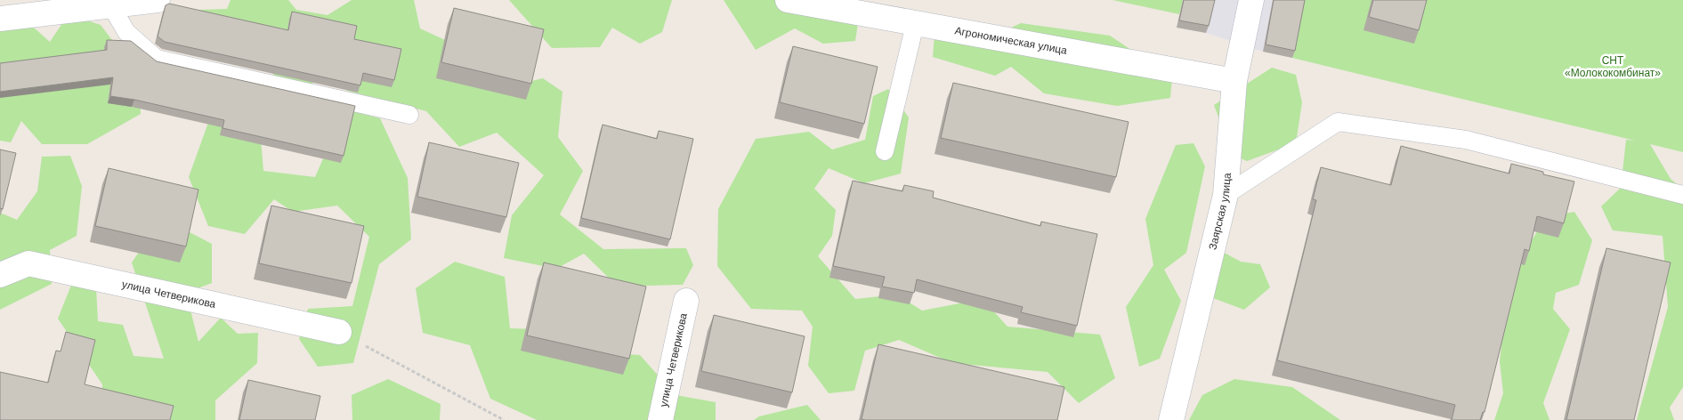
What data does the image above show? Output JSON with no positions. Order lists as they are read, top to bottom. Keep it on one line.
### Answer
{"streets":{"street":["Агрономическая улица","Заярская улица","улица Четверикова"]},"crossings":[["Агрономическая улица","Заярская улица"]],"parks":["СНТ «Молококомбинат»"]}
